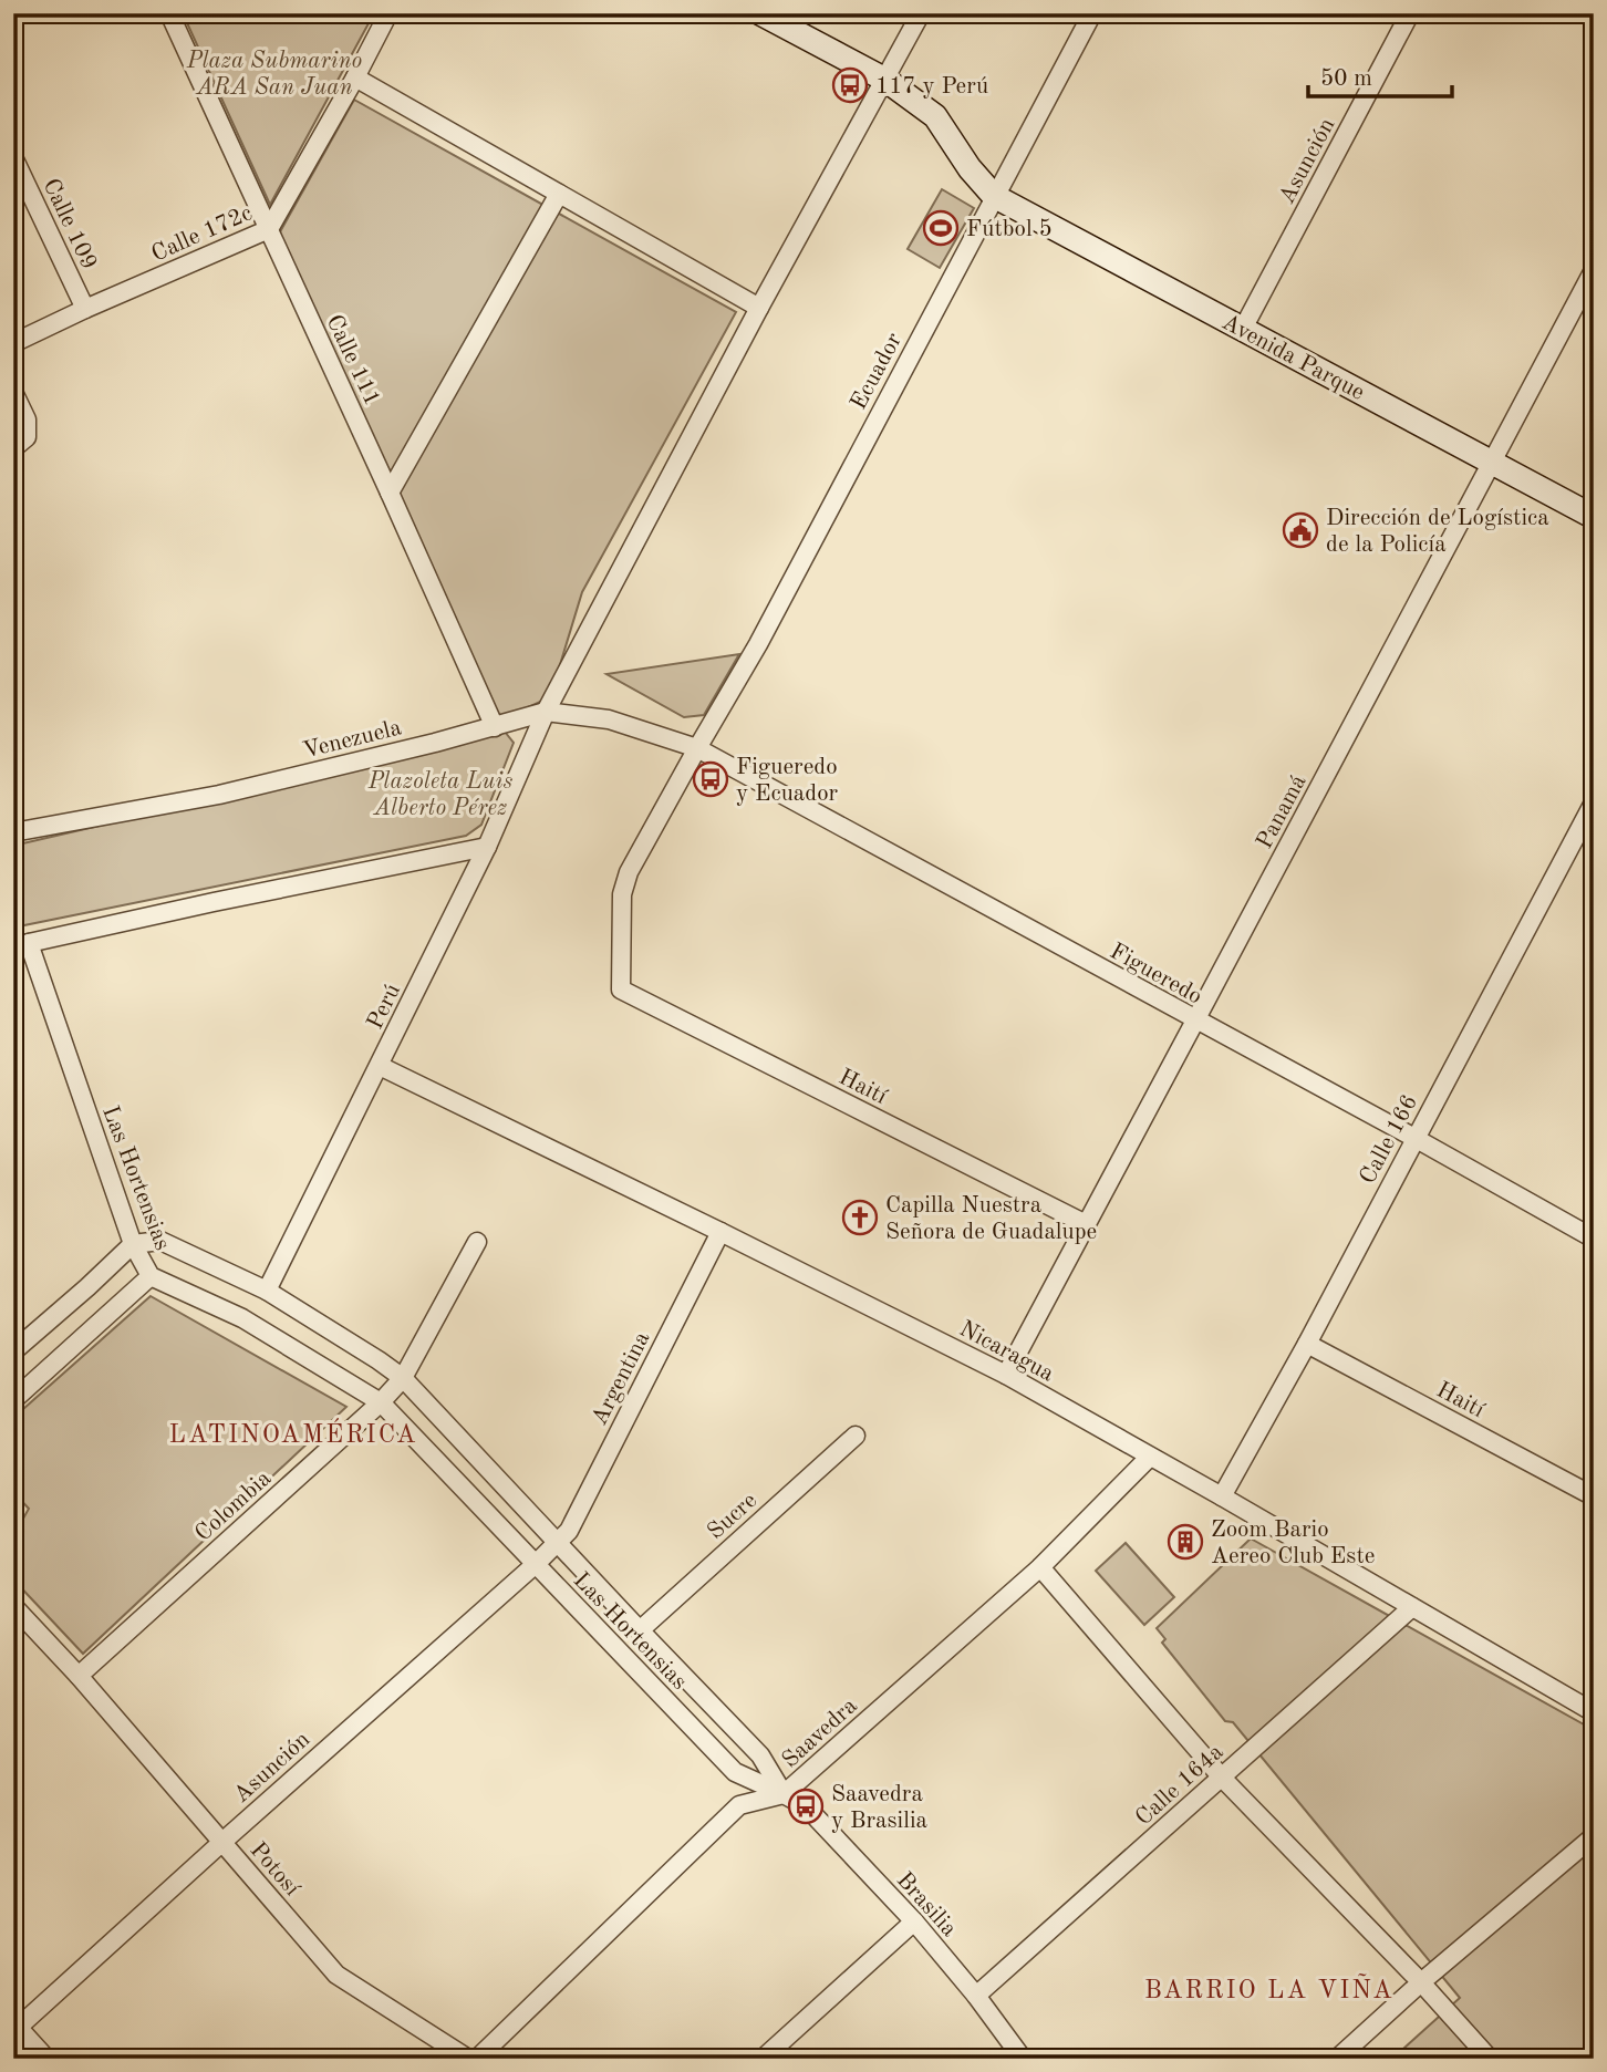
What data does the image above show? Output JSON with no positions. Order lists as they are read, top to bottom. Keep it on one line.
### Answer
{"streets":{"street":["Asunción","Calle 109","Calle 172c","Avenida Parque","Calle 111","Ecuador","Venezuela","Panamá","Figueredo","Perú","Haití","Calle 166","Las Hortensias","Nicaragua","Argentina","Colombia","Sucre","Saavedra","Calle 164a","Potosí","Brasilia"]},"crossings":[["Asunción","Avenida Parque"],["Asunción","Las Hortensias"],["Asunción","Argentina"],["Asunción","Potosí"],["Calle 109","Calle 172c"],["Calle 172c","Calle 111"],["Avenida Parque","Ecuador"],["Avenida Parque","Panamá"],["Calle 111","Venezuela"],["Ecuador","Venezuela"],["Ecuador","Figueredo"],["Ecuador","Haití"],["Venezuela","Figueredo"],["Venezuela","Perú"],["Panamá","Figueredo"],["Panamá","Haití"],["Panamá","Nicaragua"],["Figueredo","Calle 166"],["Perú","Las Hortensias"],["Perú","Nicaragua"],["Haití","Calle 166"],["Calle 166","Nicaragua"],["Las Hortensias","Argentina"],["Las Hortensias","Colombia"],["Las Hortensias","Sucre"],["Las Hortensias","Saavedra"],["Las Hortensias","Brasilia"],["Nicaragua","Argentina"],["Nicaragua","Saavedra"],["Nicaragua","Calle 164a"],["Colombia","Potosí"],["Saavedra","Brasilia"],["Calle 164a","Brasilia"]],"districts":["LATINOAMÉRICA","BARRIO LA VIÑA"],"parks":["Plaza Submarino ARA San Juan","Plazoleta Luis Alberto Pérez"],"places":{"bus stop":["117 y Perú","Figueredo y Ecuador","Saavedra y Brasilia"],"sports":["Fútbol 5"],"public building":["Dirección de Logística de la Policía"],"church":["Capilla Nuestra Señora de Guadalupe"],"building":["Zoom Bario Aereo Club Este"]},"scale_bar":"50 m"}
